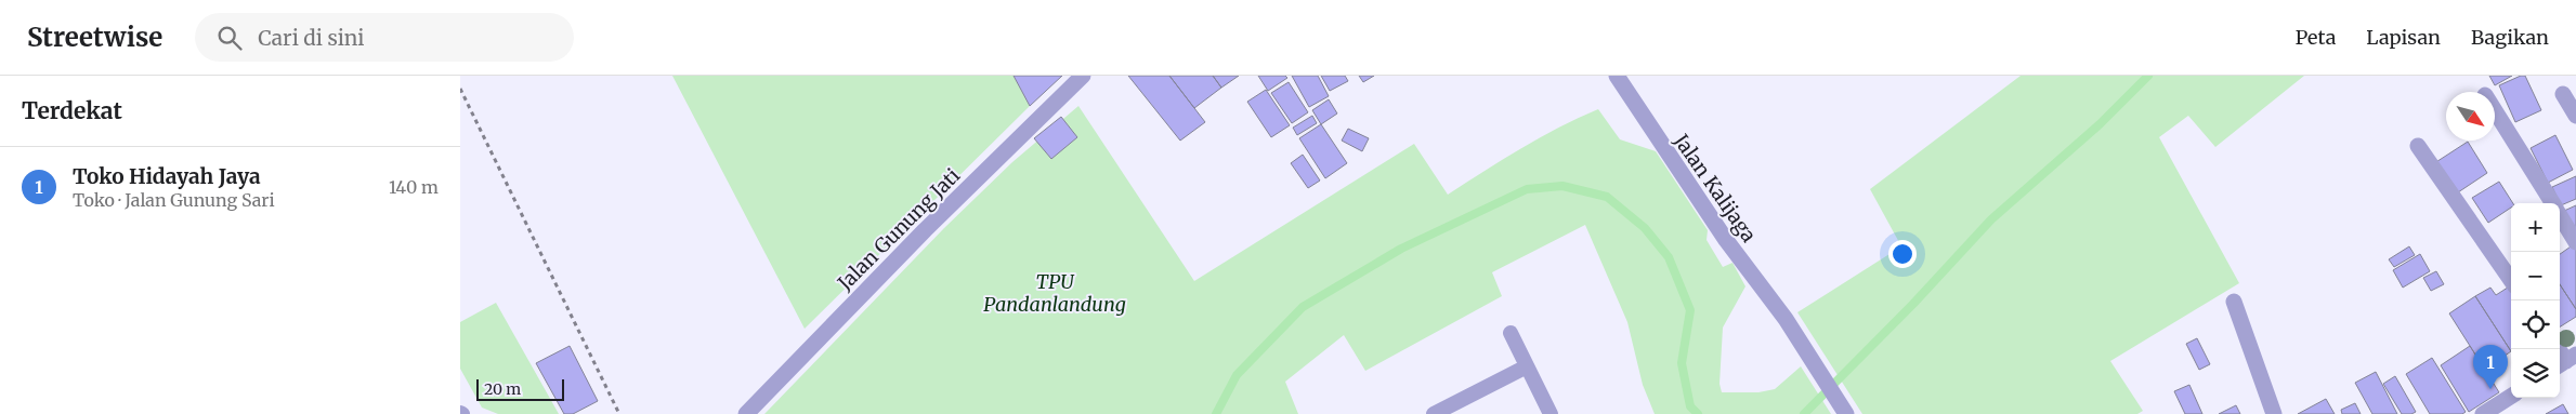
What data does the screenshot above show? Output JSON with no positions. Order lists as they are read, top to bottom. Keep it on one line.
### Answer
{"streets":{"street":["Jalan Kalijaga","Jalan Gunung Jati"]},"parks":["TPU Pandanlandung"],"scale_bar":"20 m","north":"bottom right","page":{"header":"Streetwise","search":"Cari di sini","nav":["Peta","Lapisan","Bagikan"],"heading":"Terdekat","list":[{"mark":"1","name":"Toko Hidayah Jaya","note":"Toko · Jalan Gunung Sari","value":"140 m"}],"map_buttons":["+","−"],"pins":"1","scale":"20 m"}}
